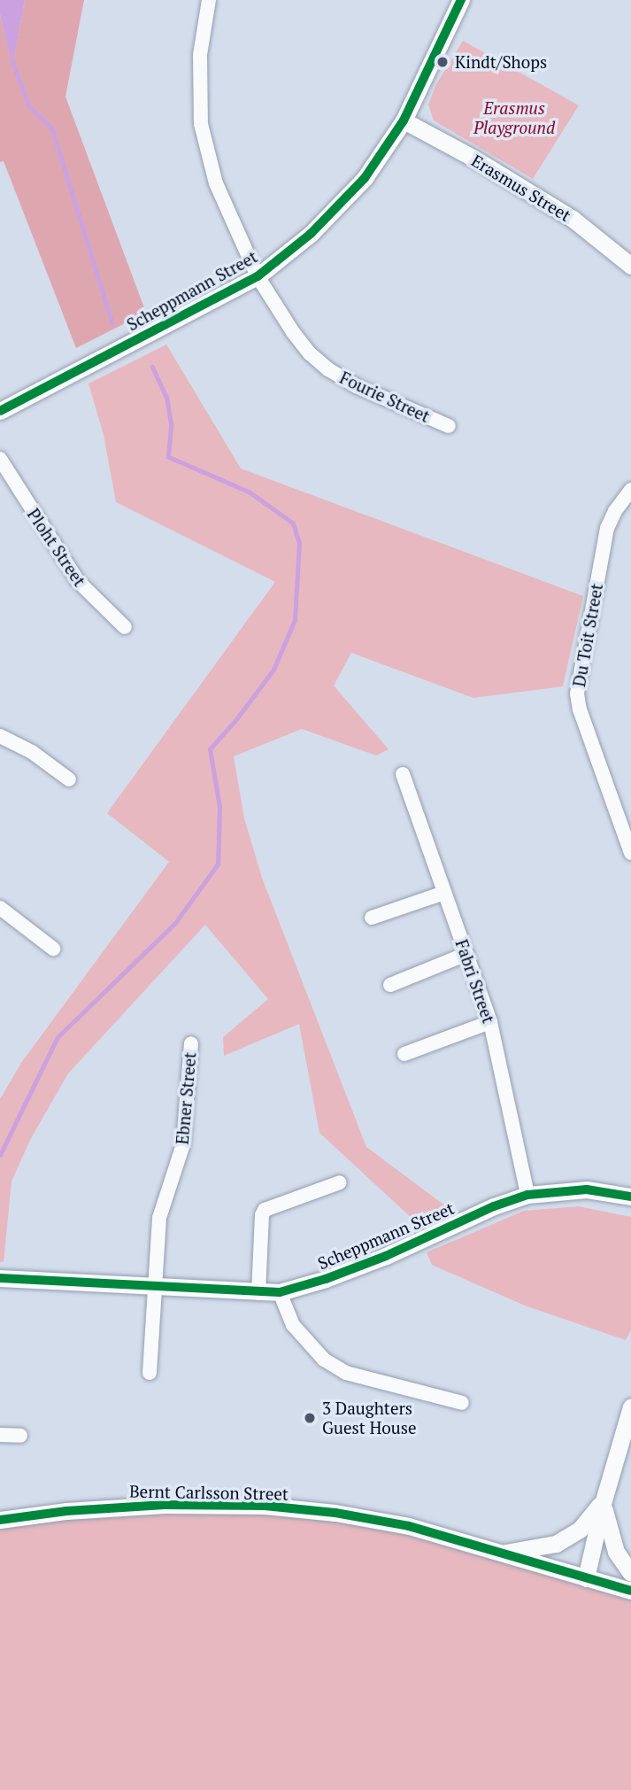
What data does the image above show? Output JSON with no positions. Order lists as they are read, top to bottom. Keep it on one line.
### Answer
{"streets":{"street":["Erasmus Street","Scheppmann Street","Fourie Street","Ploht Street","Du Toit Street","Fabri Street","Ebner Street","Bernt Carlsson Street"]},"crossings":[["Erasmus Street","Scheppmann Street"],["Scheppmann Street","Fourie Street"],["Scheppmann Street","Fabri Street"],["Scheppmann Street","Ebner Street"]],"parks":["Erasmus Playground"],"places":["Kindt/Shops","3 Daughters Guest House"]}
